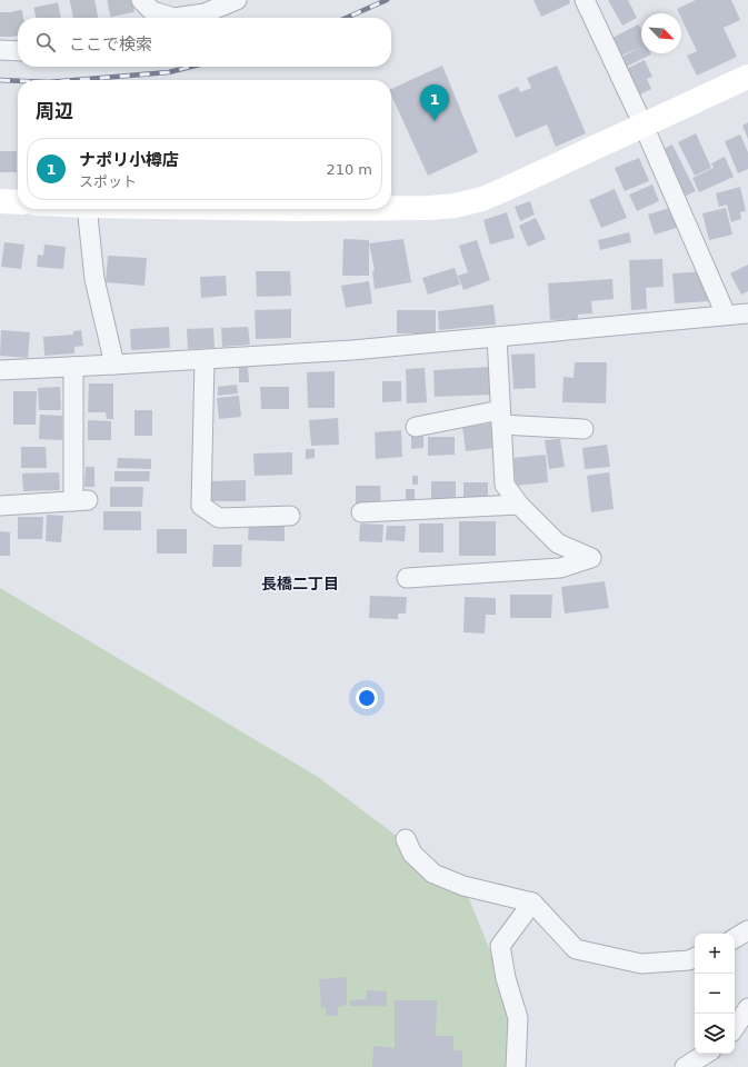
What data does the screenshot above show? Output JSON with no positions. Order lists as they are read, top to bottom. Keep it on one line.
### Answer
{"districts":["長橋二丁目"],"north":"bottom right","page":{"search":"ここで検索","heading":"周辺","pins":"1","list":[{"mark":"1","name":"ナポリ小樽店","note":"スポット","value":"210 m"}],"map_buttons":["+","−"]}}
